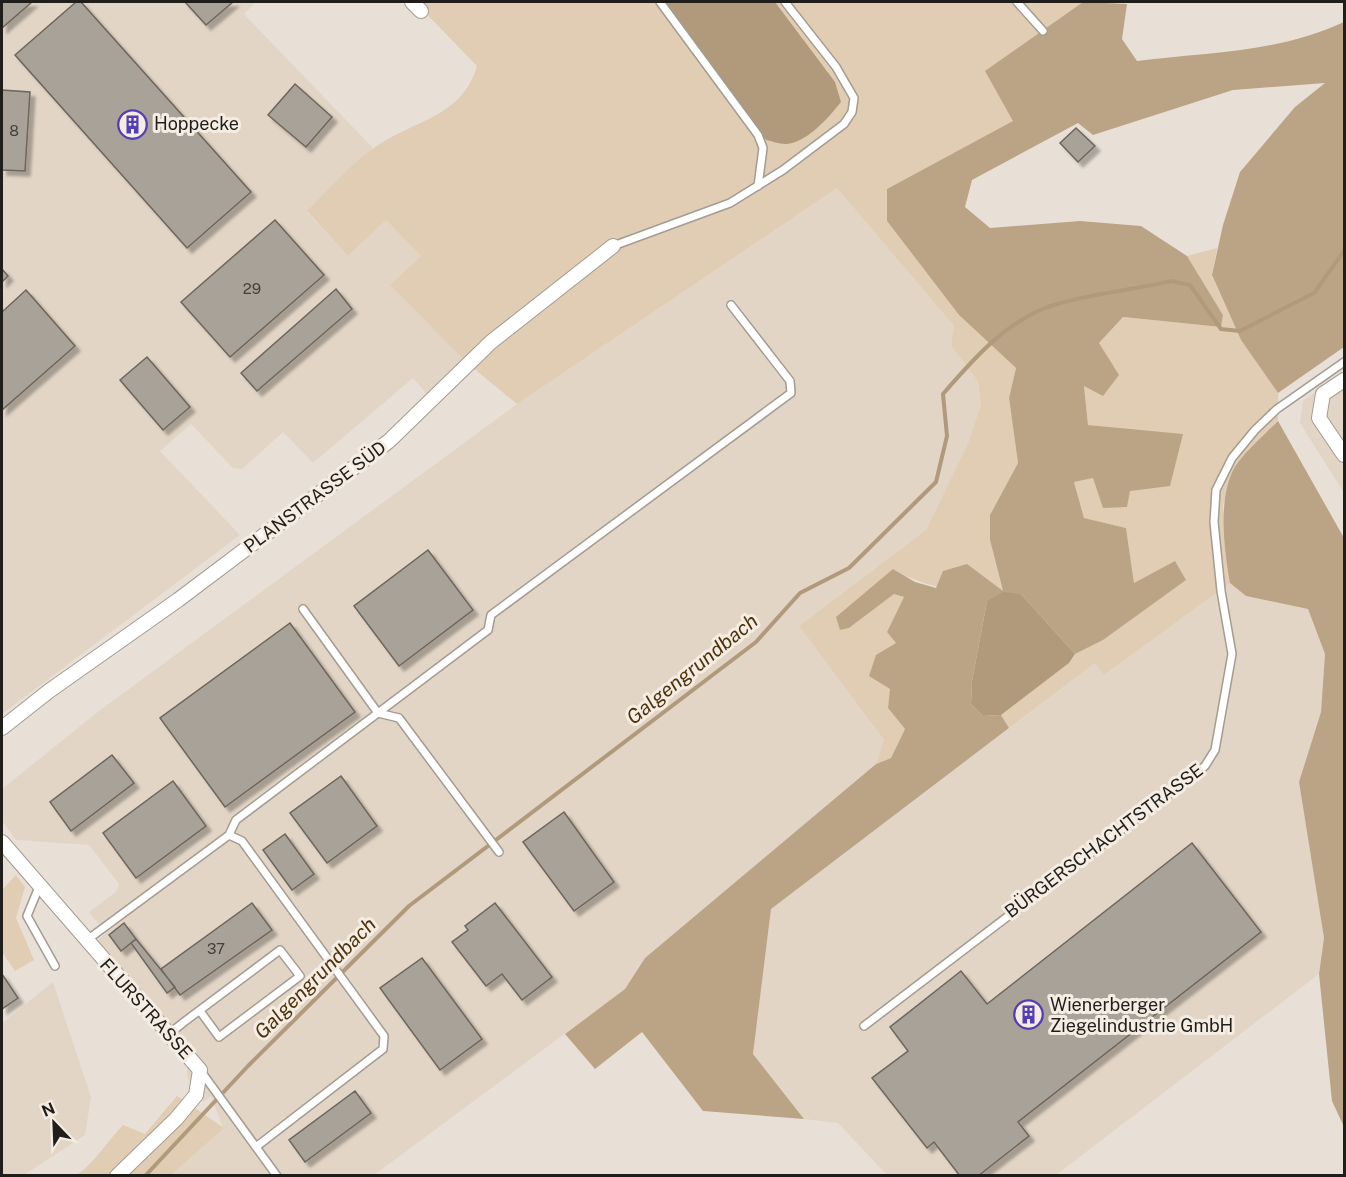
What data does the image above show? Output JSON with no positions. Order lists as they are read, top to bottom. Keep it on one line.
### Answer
{"streets":{"street":["PLANSTRASSE SÜD","FLURSTRASSE"],"lane":["BÜRGERSCHACHTSTRASSE"]},"water":["Galgengrundbach"],"places":{"building":["Hoppecke","Wienerberger Ziegelindustrie GmbH"]},"house_numbers":["8","29","37"],"north":"top left"}
